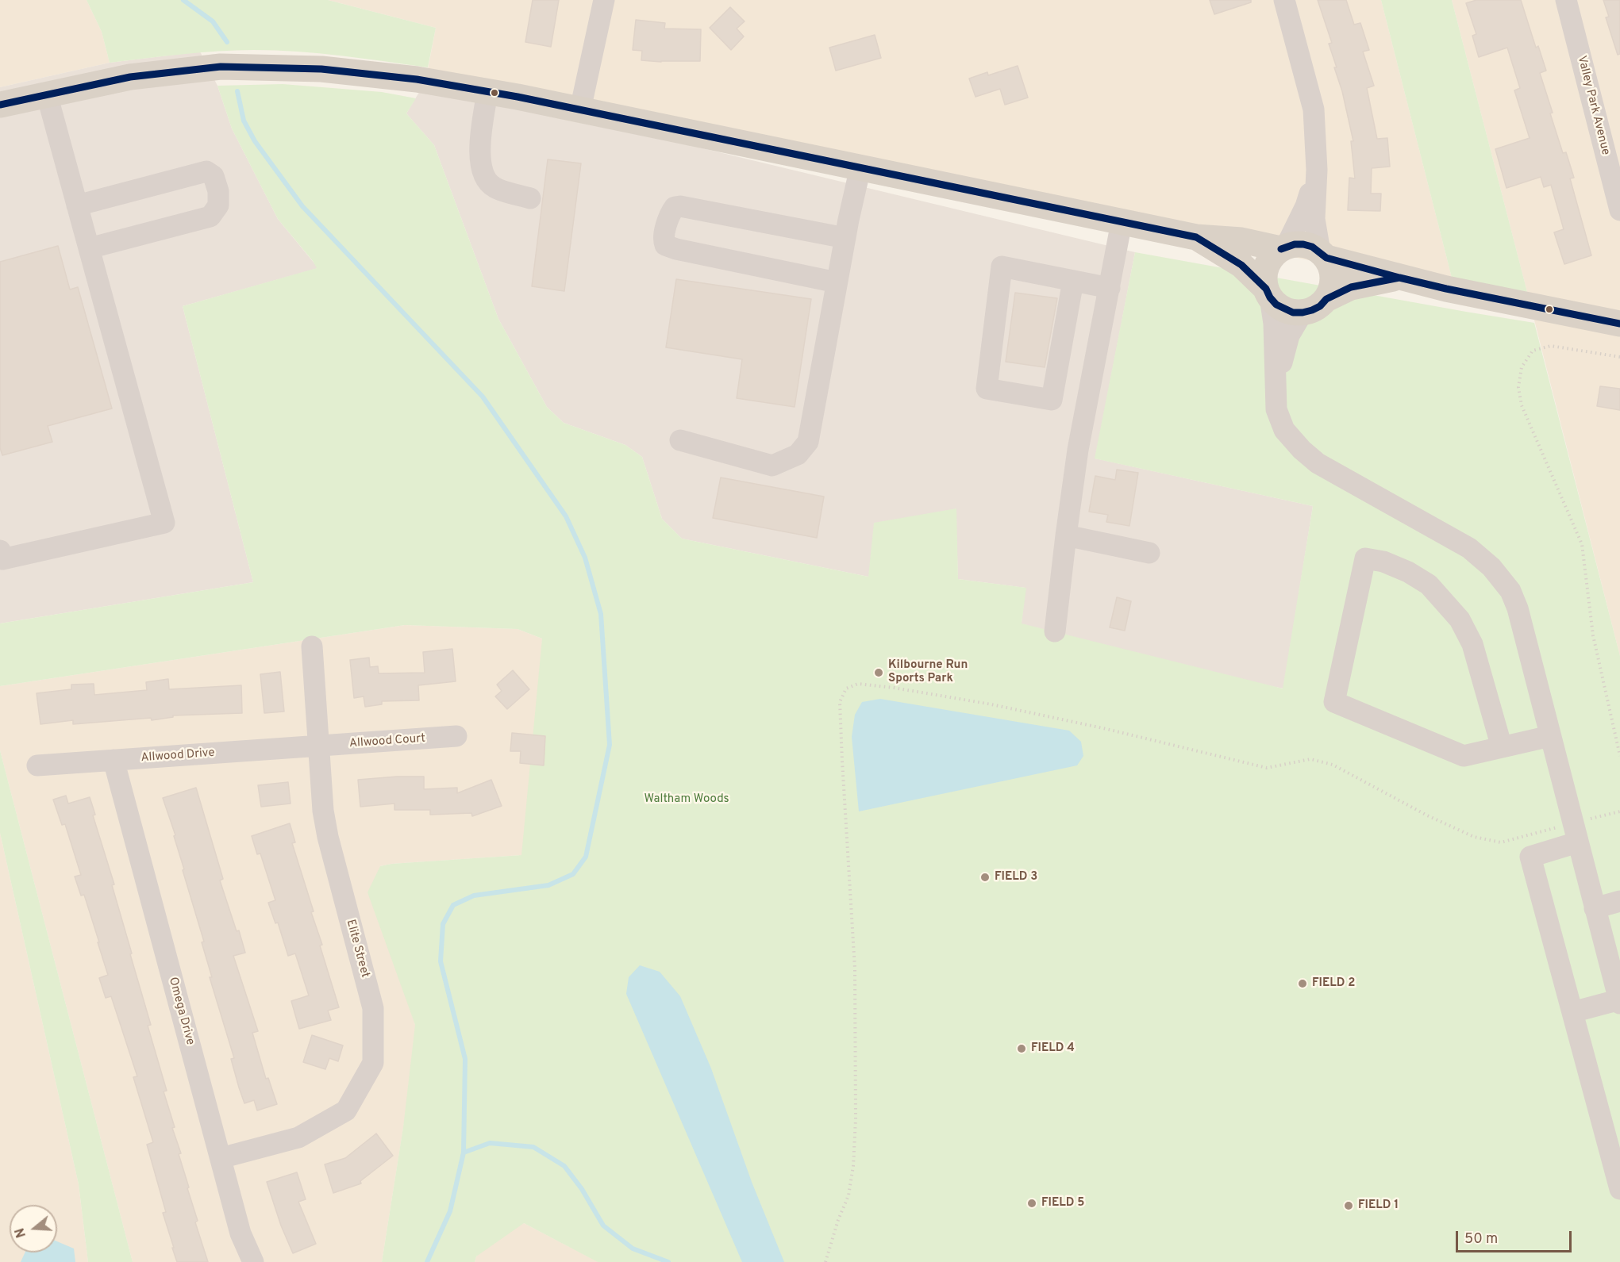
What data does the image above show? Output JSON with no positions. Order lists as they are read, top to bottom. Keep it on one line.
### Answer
{"streets":{"street":["Valley Park Avenue","Allwood Court","Allwood Drive","Elite Street","Omega Drive"]},"crossings":[["Allwood Court","Allwood Drive"],["Allwood Court","Elite Street"],["Allwood Drive","Elite Street"],["Allwood Drive","Omega Drive"],["Elite Street","Omega Drive"]],"parks":["Waltham Woods"],"places":["Kilbourne Run Sports Park","FIELD 3","FIELD 2","FIELD 4","FIELD 5","FIELD 1"],"scale_bar":"50 m","north":"left"}
